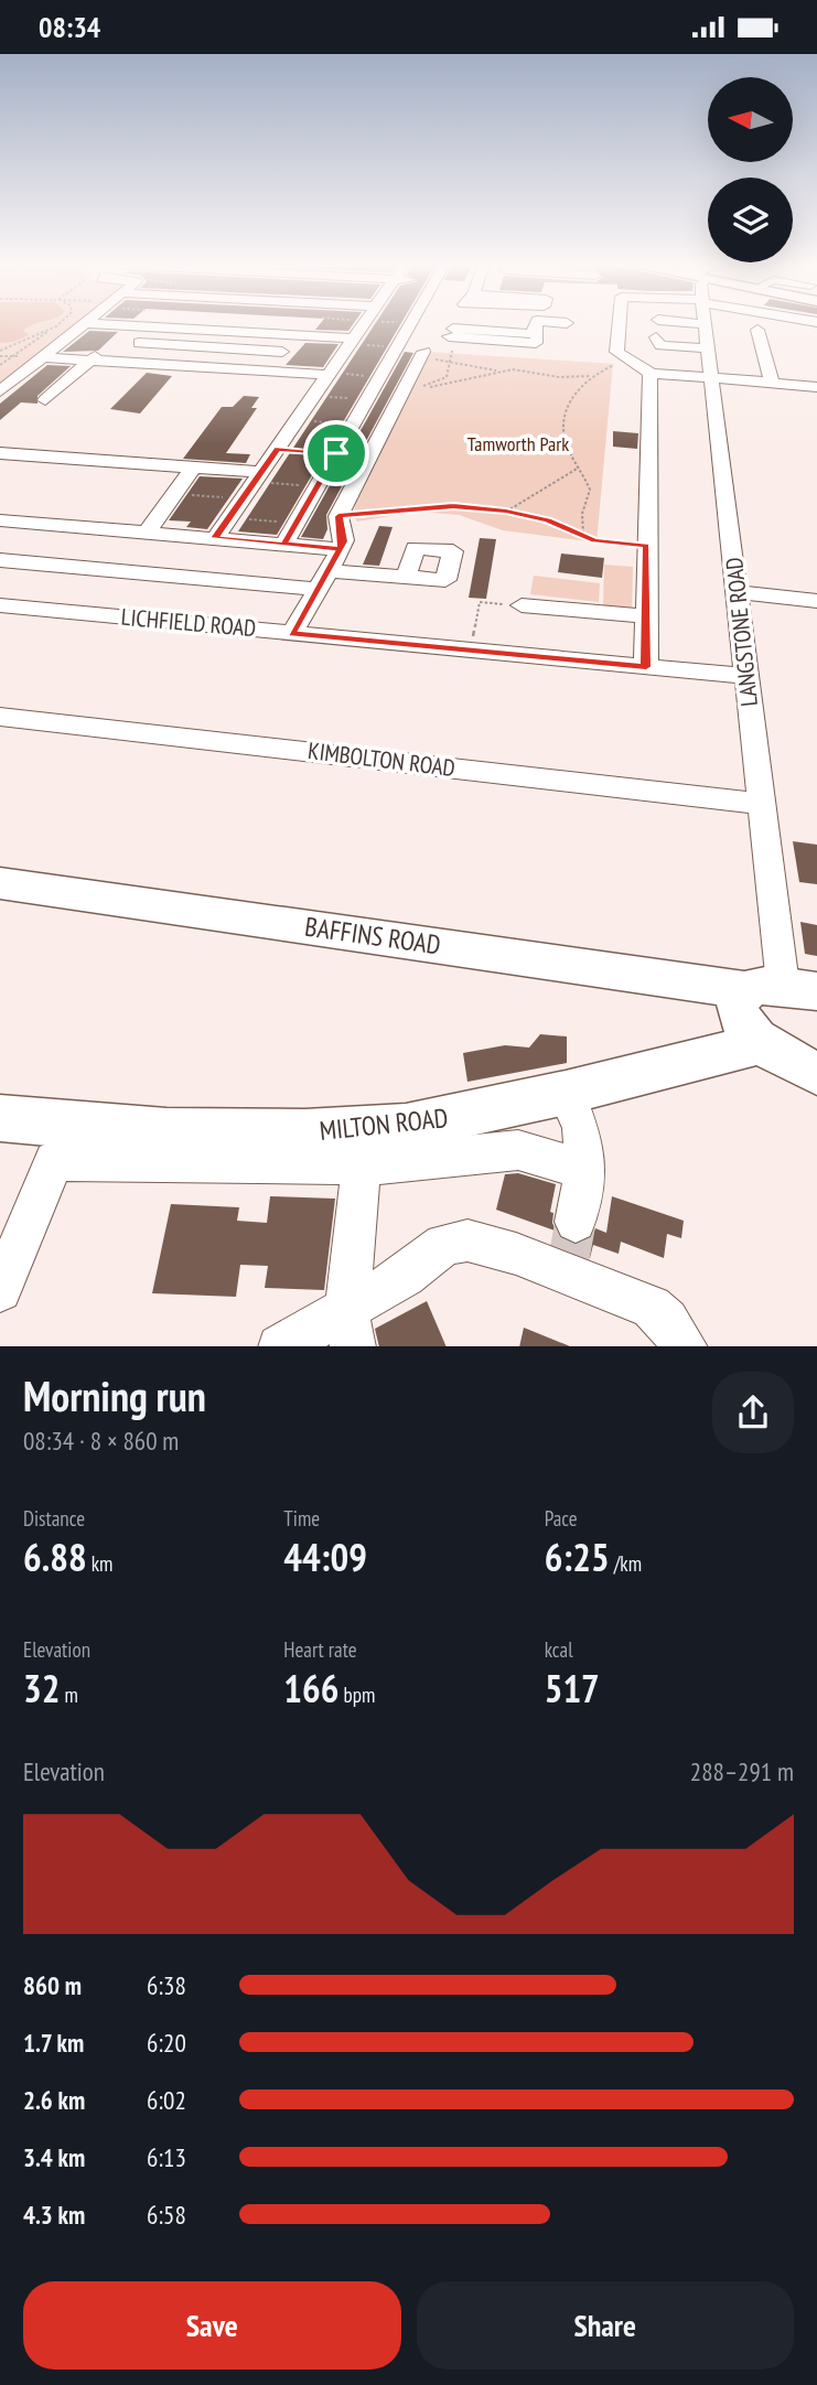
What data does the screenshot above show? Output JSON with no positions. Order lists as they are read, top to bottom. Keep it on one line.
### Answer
{"streets":{"main road":["BAFFINS ROAD","MILTON ROAD"],"street":["LICHFIELD ROAD","LANGSTONE ROAD","KIMBOLTON ROAD"]},"crossings":[["LICHFIELD ROAD","LANGSTONE ROAD"],["LANGSTONE ROAD","KIMBOLTON ROAD"],["LANGSTONE ROAD","BAFFINS ROAD"]],"parks":["Tamworth Park"],"north":"left","page":{"status":"08:34","heading":["Morning run","08:34 · 8 × 860 m"],"stats":[["Distance","6.88 km"],["Time","44:09"],["Pace","6:25 /km"],["Elevation","32 m"],["Heart rate","166 bpm"],["kcal","517"]],"chart":["Elevation","288–291 m"],"list":[{"name":"860 m","note":"6:38"},{"name":"1.7 km","note":"6:20"},{"name":"2.6 km","note":"6:02"},{"name":"3.4 km","note":"6:13"},{"name":"4.3 km","note":"6:58"}],"buttons":["Save","Share"]}}
